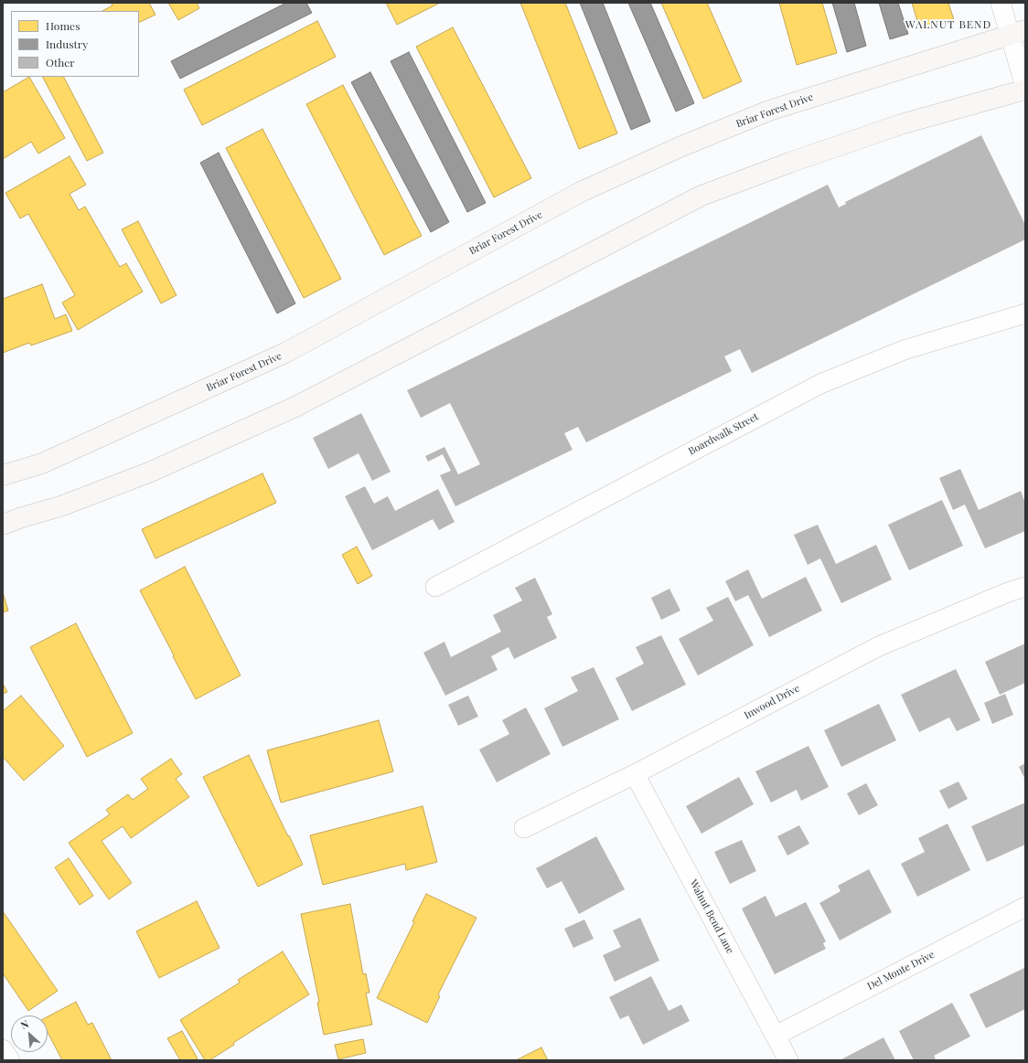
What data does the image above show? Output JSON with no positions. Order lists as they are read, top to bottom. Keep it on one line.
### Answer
{"streets":{"main road":["Briar Forest Drive"],"street":["Boardwalk Street","Inwood Drive","Walnut Bend Lane","Del Monte Drive"]},"crossings":[["Inwood Drive","Walnut Bend Lane"],["Walnut Bend Lane","Del Monte Drive"]],"districts":["WALNUT BEND"],"legend":["Homes","Industry","Other"],"north":"top left"}
